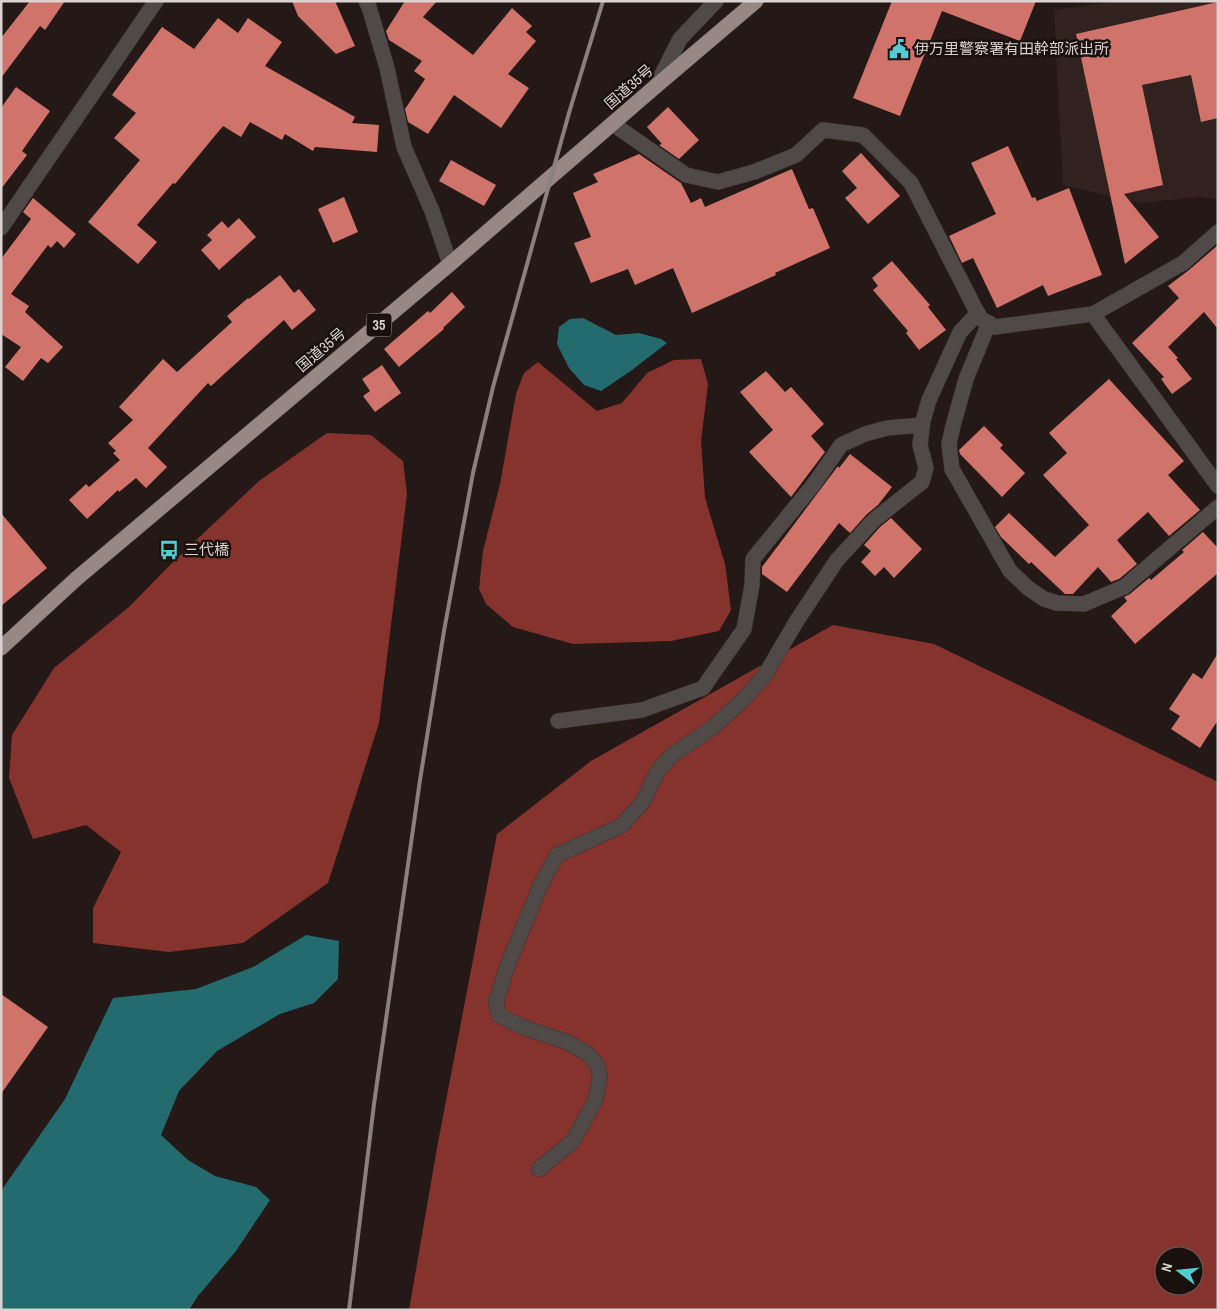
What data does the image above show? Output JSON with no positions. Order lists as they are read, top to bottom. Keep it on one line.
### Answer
{"streets":{"highway":["国道35号","35"]},"places":{"public building":["伊万里警察署有田幹部派出所"],"bus stop":["三代橋"]},"north":"left"}
